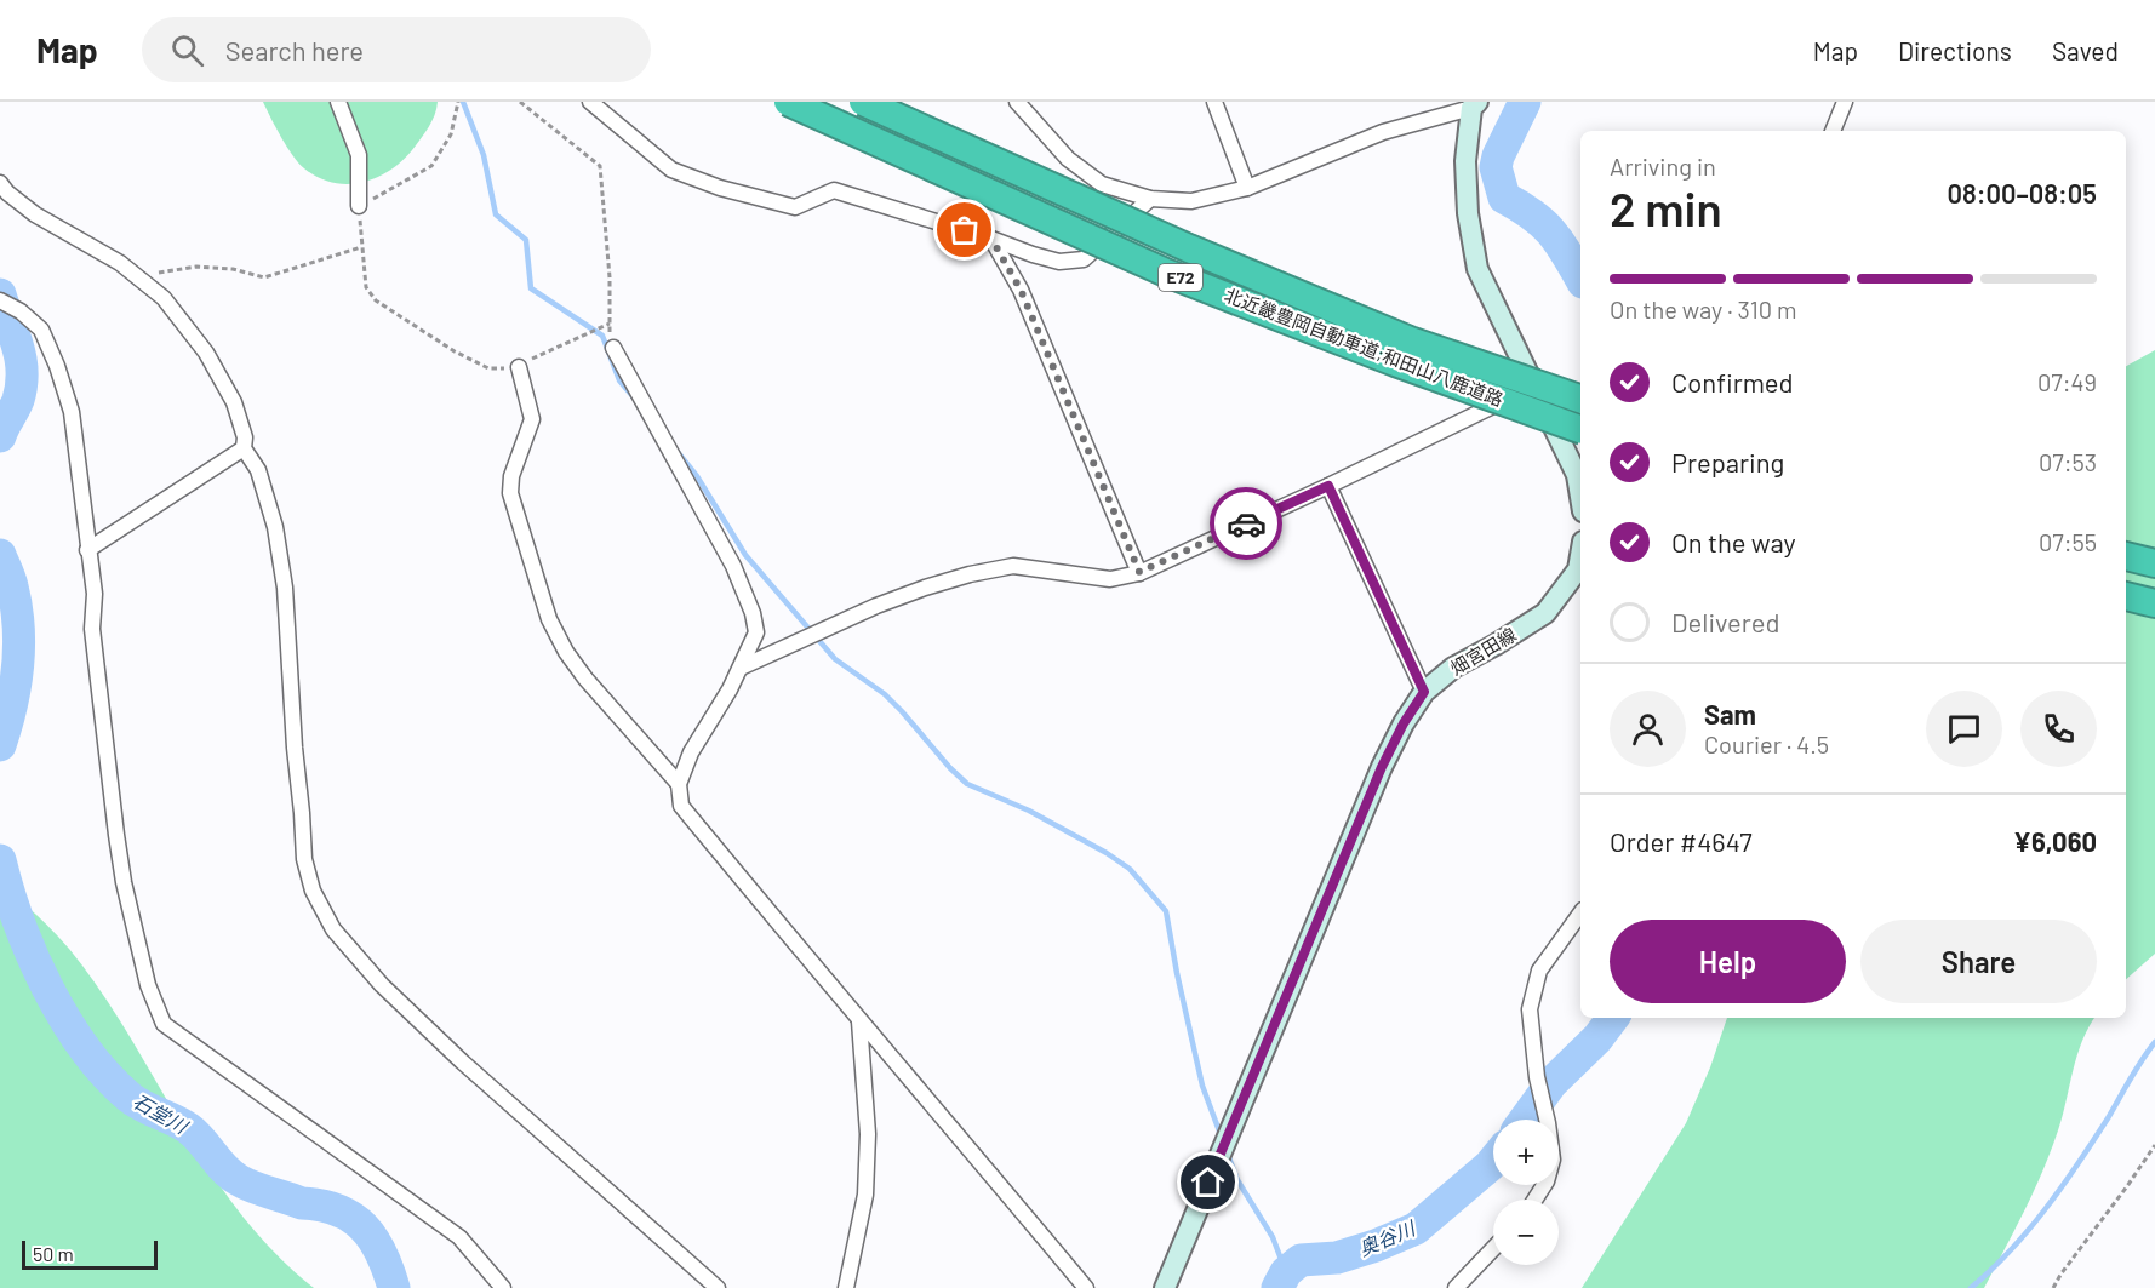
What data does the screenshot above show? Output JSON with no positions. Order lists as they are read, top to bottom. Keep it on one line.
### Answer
{"streets":{"highway":["E72","北近畿豊岡自動車道;和田山八鹿道路"],"main road":["畑宮田線"]},"water":["石堂川","奥谷川"],"scale_bar":"50 m","page":{"header":"Map","search":"Search here","nav":["Map","Directions","Saved"],"heading":["2 min","Arriving in","08:00–08:05"],"panel":["Sam","Courier · 4.5","Order #4647","¥6,060"],"bar":"On the way · 310 m","list":[["Confirmed","07:49"],["Preparing","07:53"],["On the way","07:55"],"Delivered"],"buttons":["Help","Share"],"map_buttons":["+","−"],"scale":"50 m"}}
